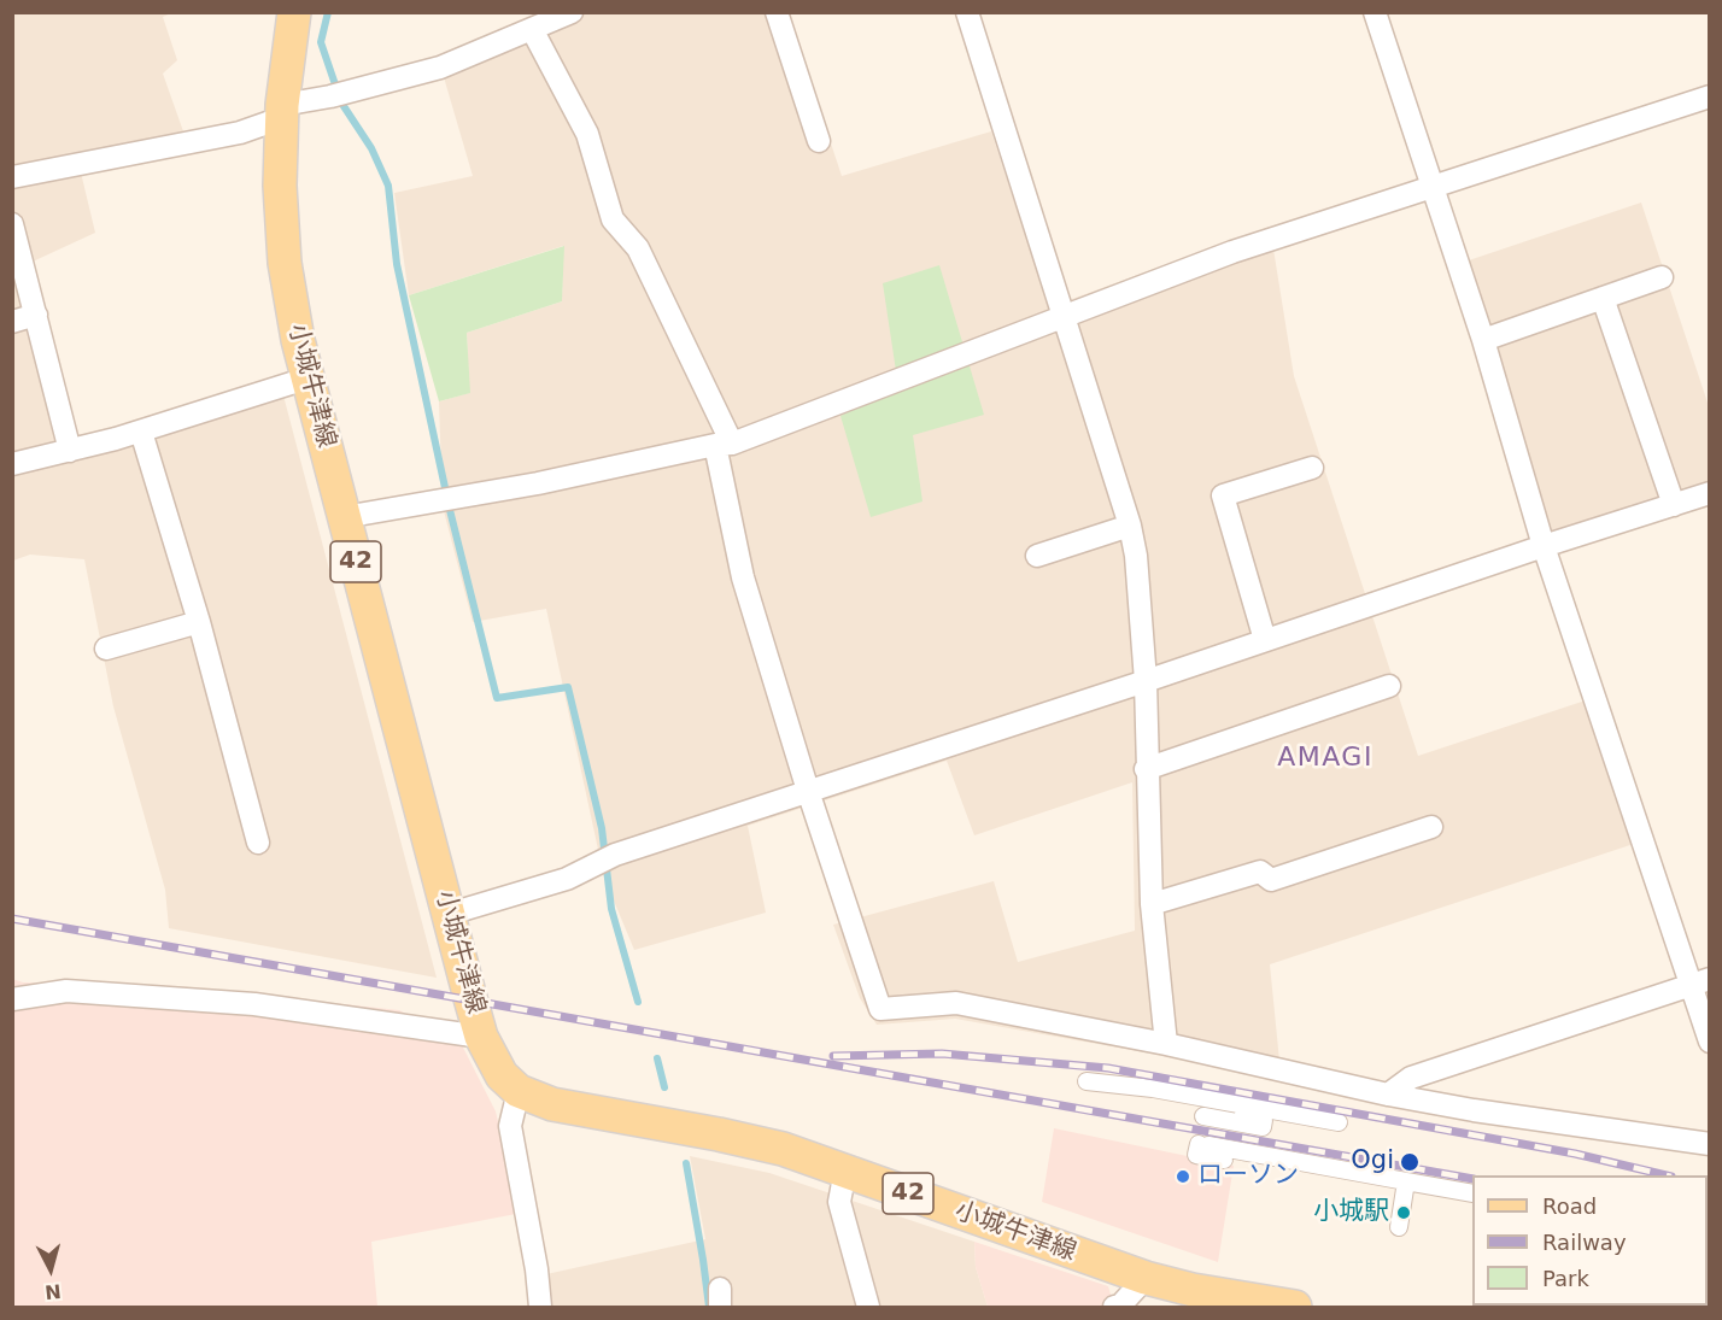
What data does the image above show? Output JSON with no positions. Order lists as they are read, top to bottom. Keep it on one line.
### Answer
{"streets":{"main road":["小城牛津線","42"]},"districts":["AMAGI"],"places":["Ogi","ローソン","小城駅"],"legend":["Road","Railway","Park"],"north":"bottom"}
